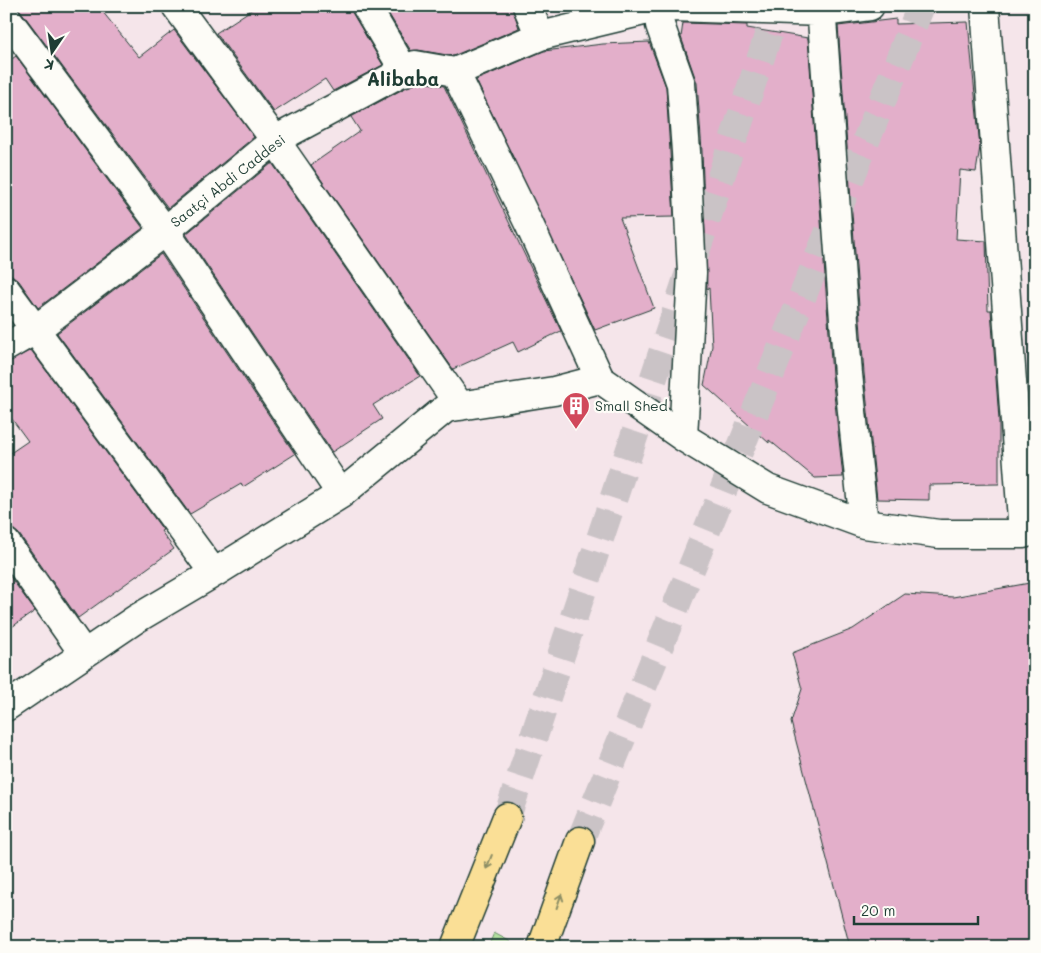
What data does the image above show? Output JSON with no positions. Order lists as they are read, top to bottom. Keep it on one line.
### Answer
{"streets":{"street":["Saatçi Abdi Caddesi"]},"districts":["Alibaba"],"places":{"building":["Small Shed"]},"scale_bar":"20 m","north":"bottom"}
